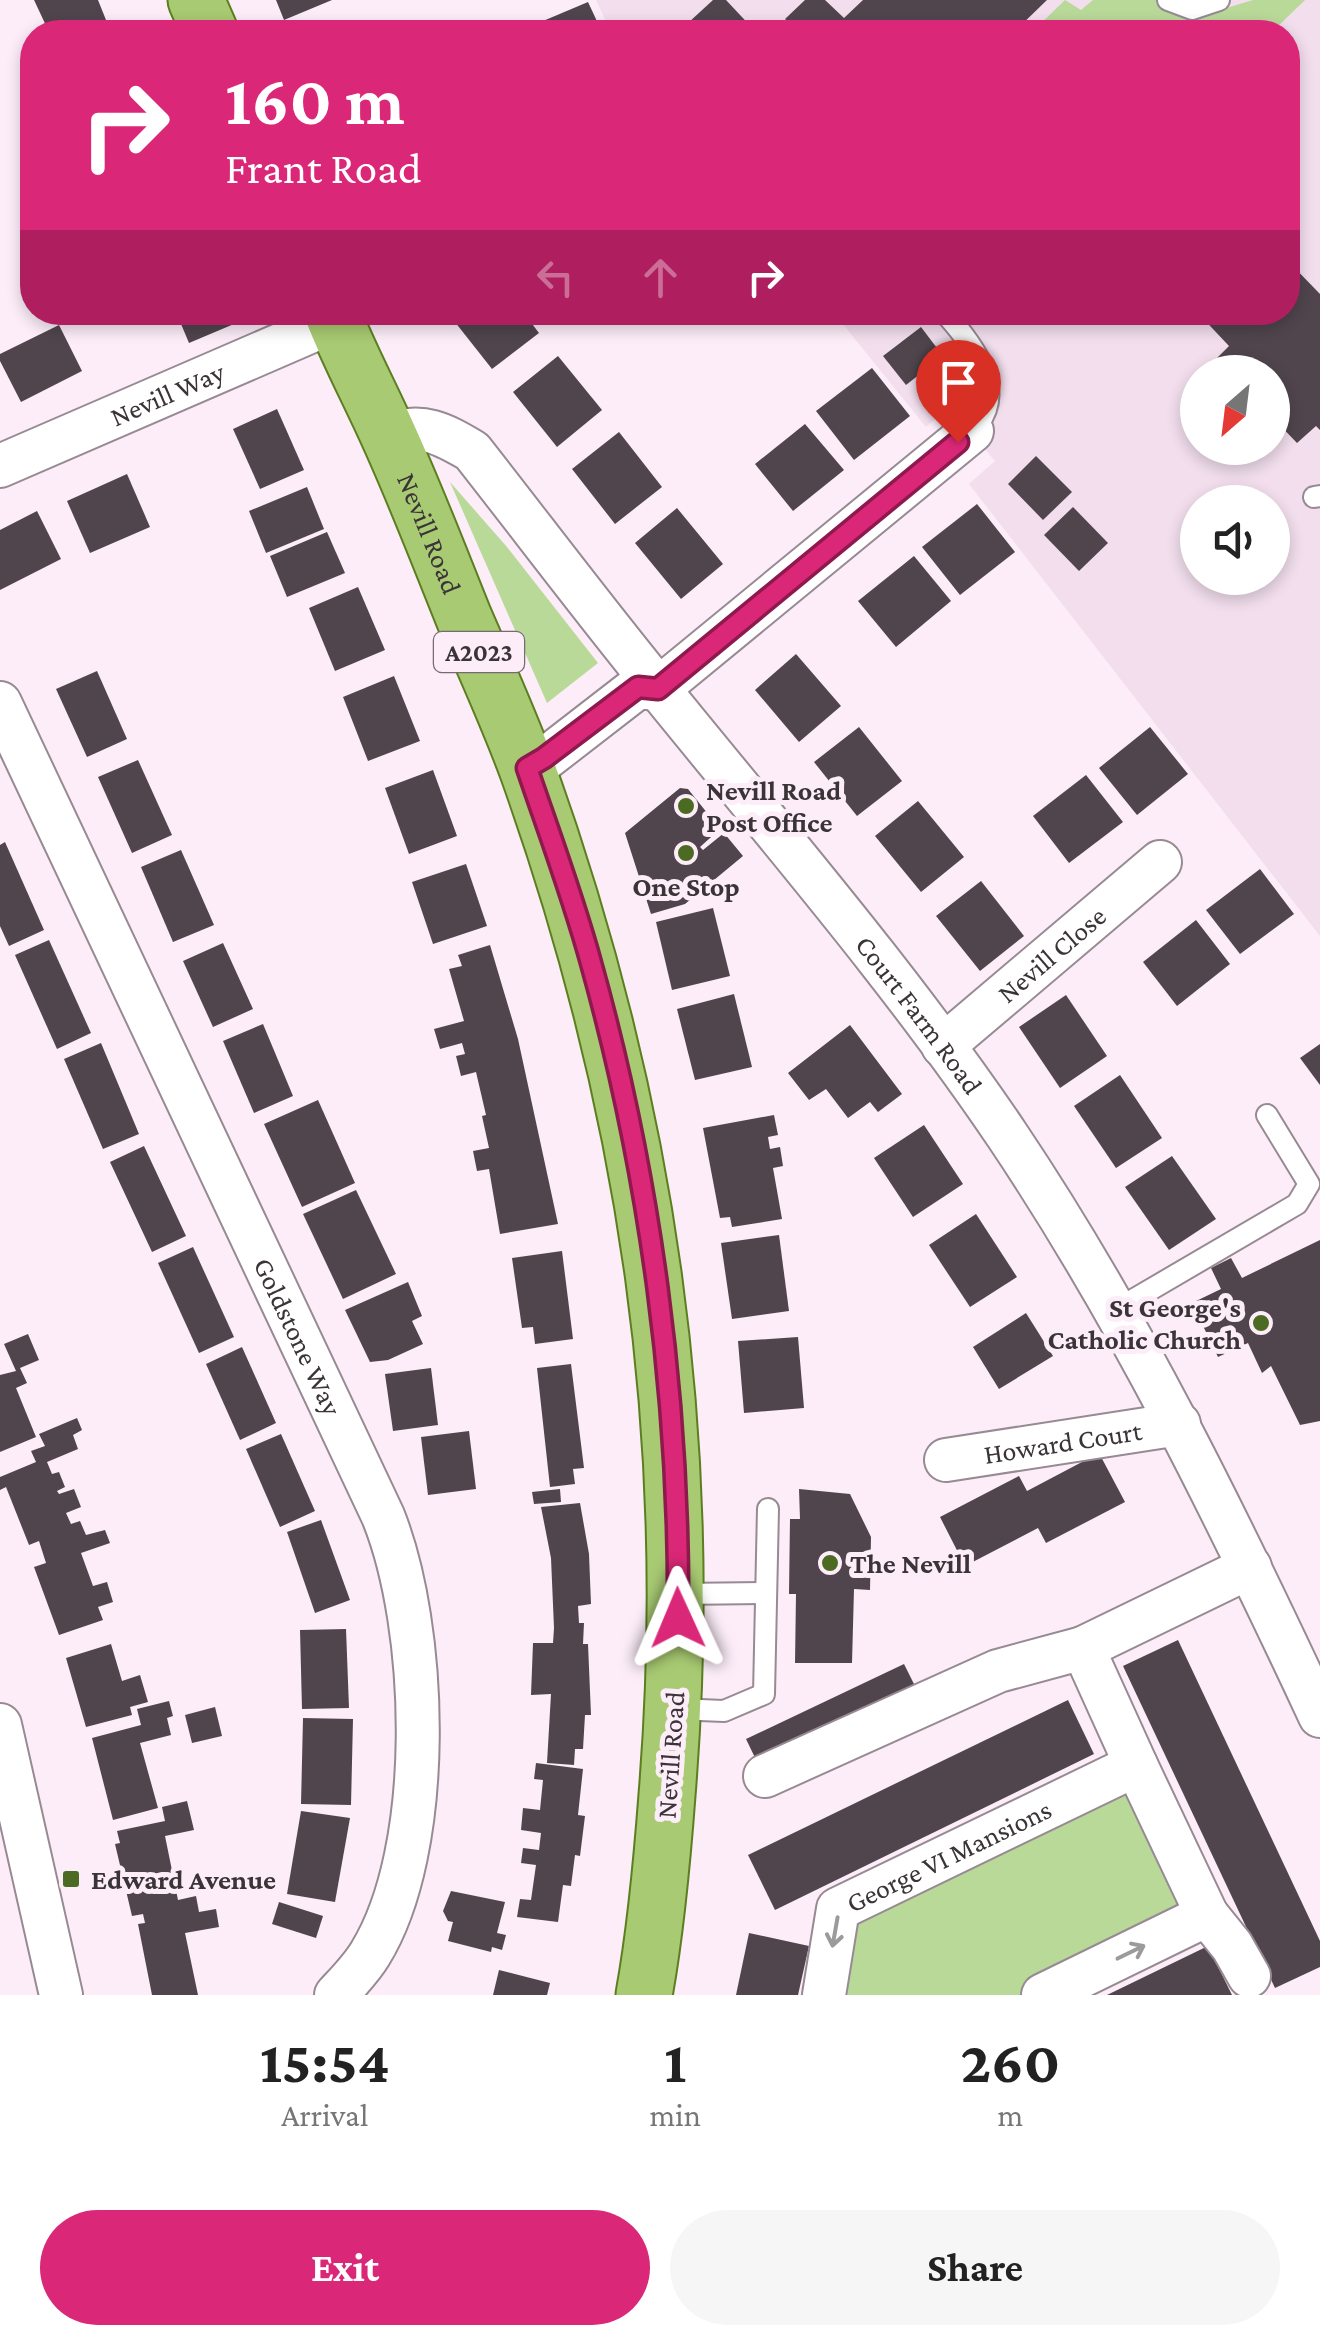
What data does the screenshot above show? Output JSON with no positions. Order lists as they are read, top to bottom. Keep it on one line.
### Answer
{"streets":{"main road":["Nevill Road","A2023"],"street":["Nevill Way","Nevill Close","Court Farm Road","Goldstone Way","Howard Court","George VI Mansions"]},"crossings":[["Nevill Road","Court Farm Road"],["Nevill Close","Court Farm Road"],["Court Farm Road","Howard Court"]],"places":{"other":["Nevill Road Post Office","One Stop","St George's Catholic Church","The Nevill"],"transit":["Edward Avenue"]},"north":"bottom left","page":{"turn":["160 m","Frant Road"],"eta":["15:54","Arrival","1","min","260","m"],"buttons":["Exit","Share"]}}
